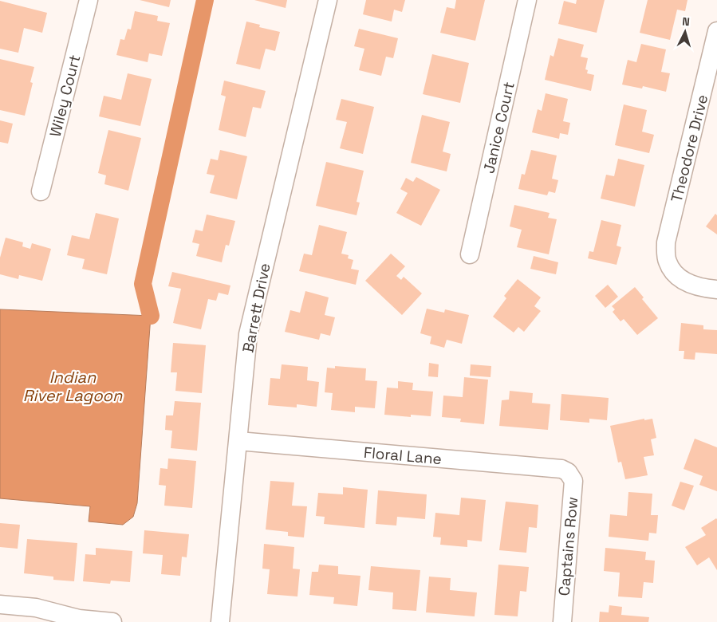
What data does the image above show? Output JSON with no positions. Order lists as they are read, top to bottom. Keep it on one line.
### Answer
{"streets":{"street":["Wiley Court","Janice Court","Theodore Drive","Barrett Drive","Floral Lane","Captains Row"]},"crossings":[["Barrett Drive","Floral Lane"],["Floral Lane","Captains Row"]],"water":["Indian River Lagoon"],"north":"top"}
